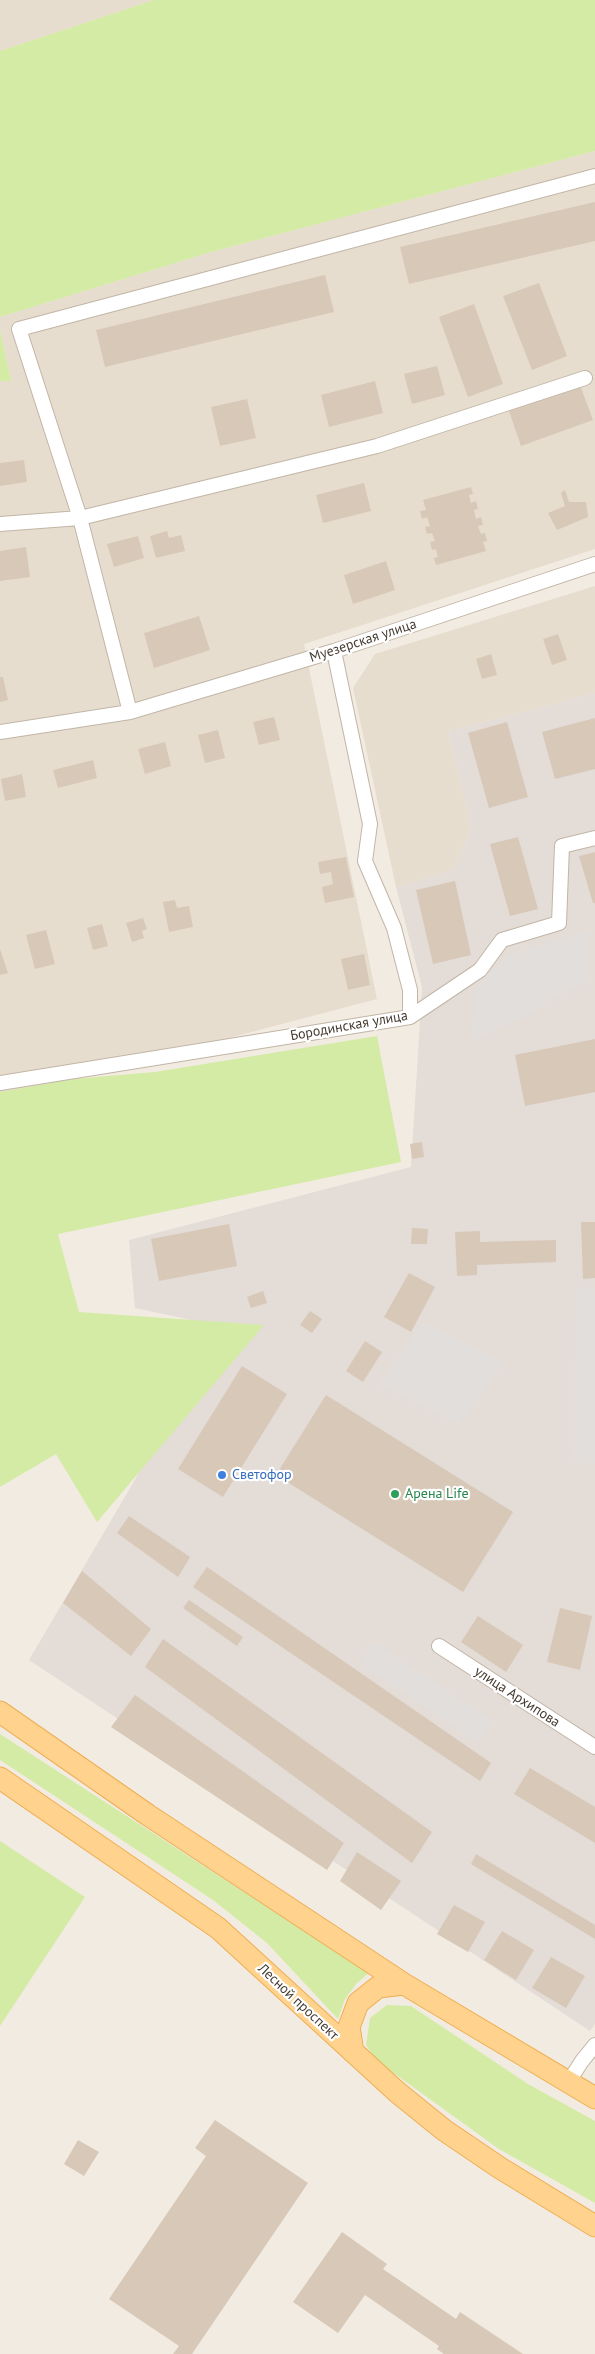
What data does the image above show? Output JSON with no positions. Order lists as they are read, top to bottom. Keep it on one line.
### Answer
{"streets":{"main road":["Лесной проспект"],"street":["Муезерская улица","Бородинская улица","улица Архипова"]},"places":["Светофор","Арена Life"]}
